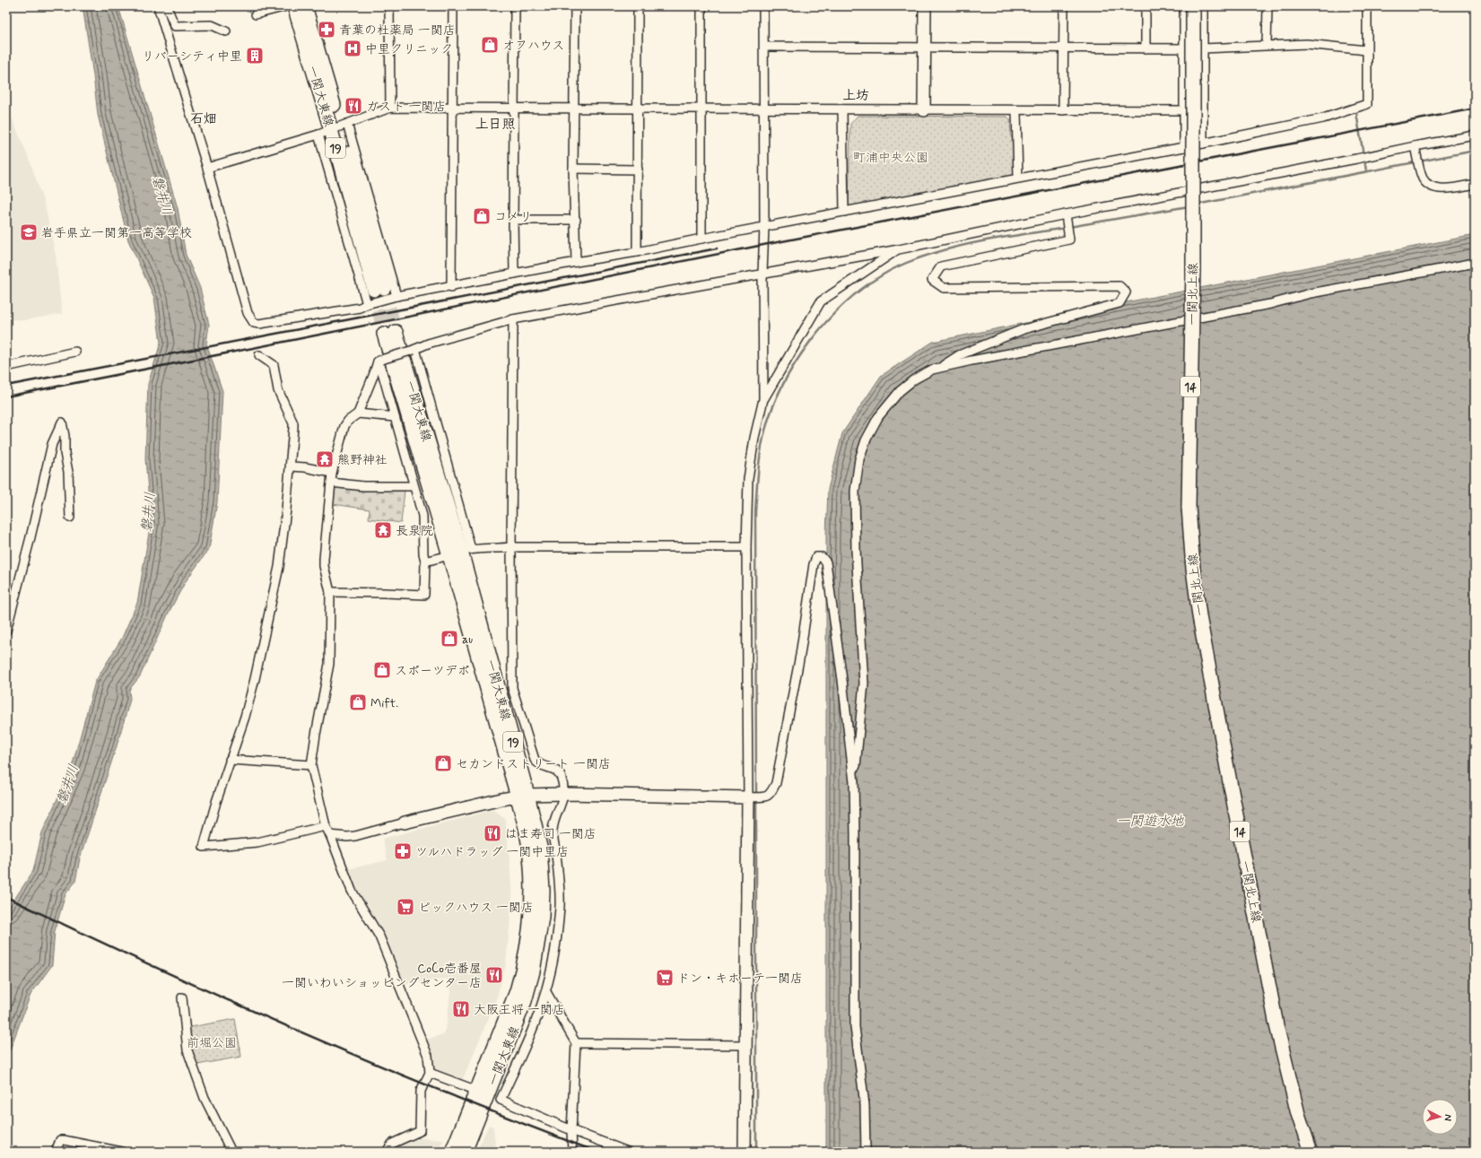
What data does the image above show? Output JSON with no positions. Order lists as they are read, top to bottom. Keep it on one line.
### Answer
{"streets":{"main road":["一関大東線","19","一関北上線","14"]},"districts":["上坊","石畑","上日照"],"water":["磐井川","一関遊水地"],"parks":["町浦中央公園","前堀公園"],"places":{"pharmacy":["青葉の杜薬局 一関店","ツルハドラッグ 一関中里店"],"shop":["オフハウス","コメリ","au","スポーツデポ","Mift.","セカンドストリート 一関店"],"hospital":["中里クリニック"],"building":["リバーシティ中里"],"restaurant":["ガスト 一関店","はま寿司 一関店","CoCo壱番屋 一関いわいショッピングセンター店","大阪王将 一関店"],"school or university":["岩手県立一関第一高等学校"],"temple":["熊野神社","長泉院"],"supermarket":["ピックハウス 一関店","ドン・キホーテ一関店"]},"north":"right"}
